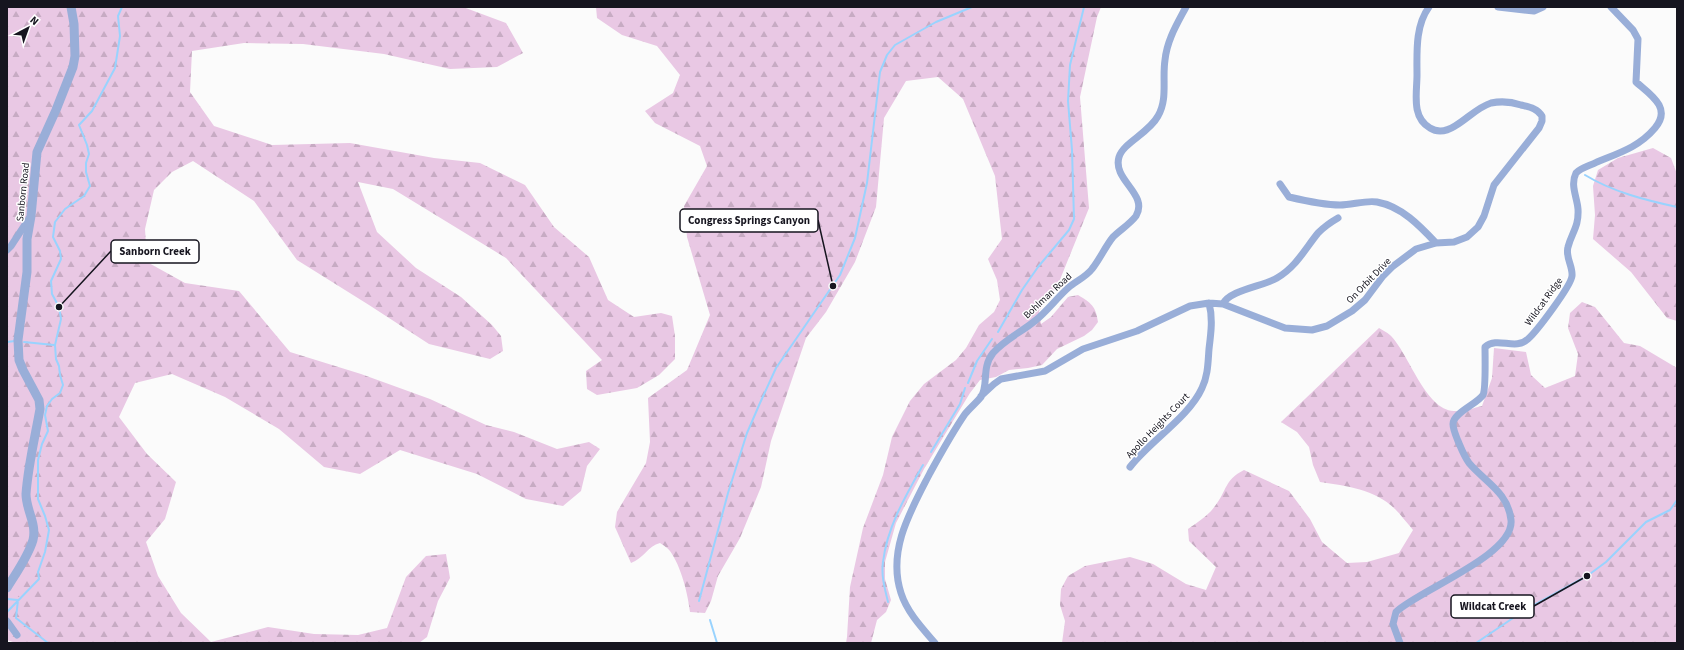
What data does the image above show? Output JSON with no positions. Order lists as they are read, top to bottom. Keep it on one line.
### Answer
{"streets":{"street":["Sanborn Road","On Orbit Drive","Bohlman Road","Wildcat Ridge","Apollo Heights Court"]},"crossings":[["On Orbit Drive","Bohlman Road"],["On Orbit Drive","Apollo Heights Court"]],"places":["Congress Springs Canyon","Sanborn Creek","Wildcat Creek"],"north":"top right"}
